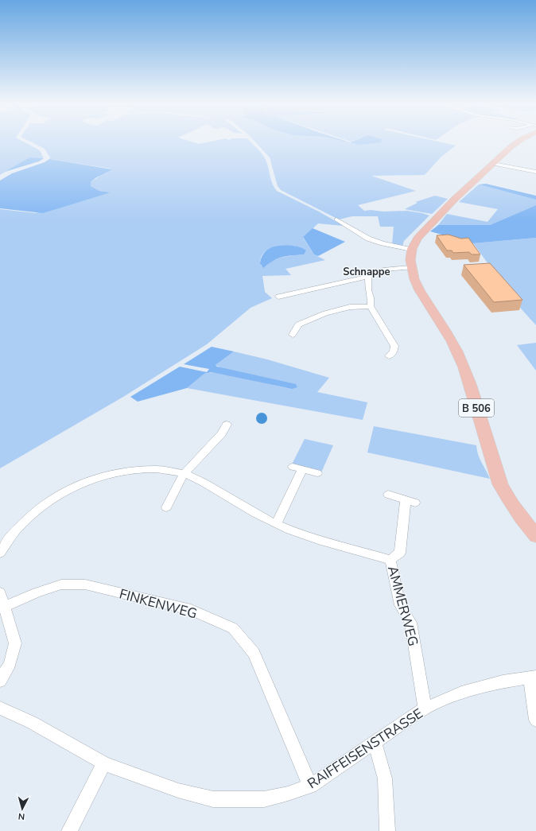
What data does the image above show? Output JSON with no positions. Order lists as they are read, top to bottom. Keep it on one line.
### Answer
{"streets":{"main road":["B 506"],"street":["FINKENWEG","AMMERWEG","RAIFFEISENSTRASSE"]},"crossings":[["FINKENWEG","RAIFFEISENSTRASSE"],["AMMERWEG","RAIFFEISENSTRASSE"]],"districts":["Schnappe"],"north":"bottom"}
